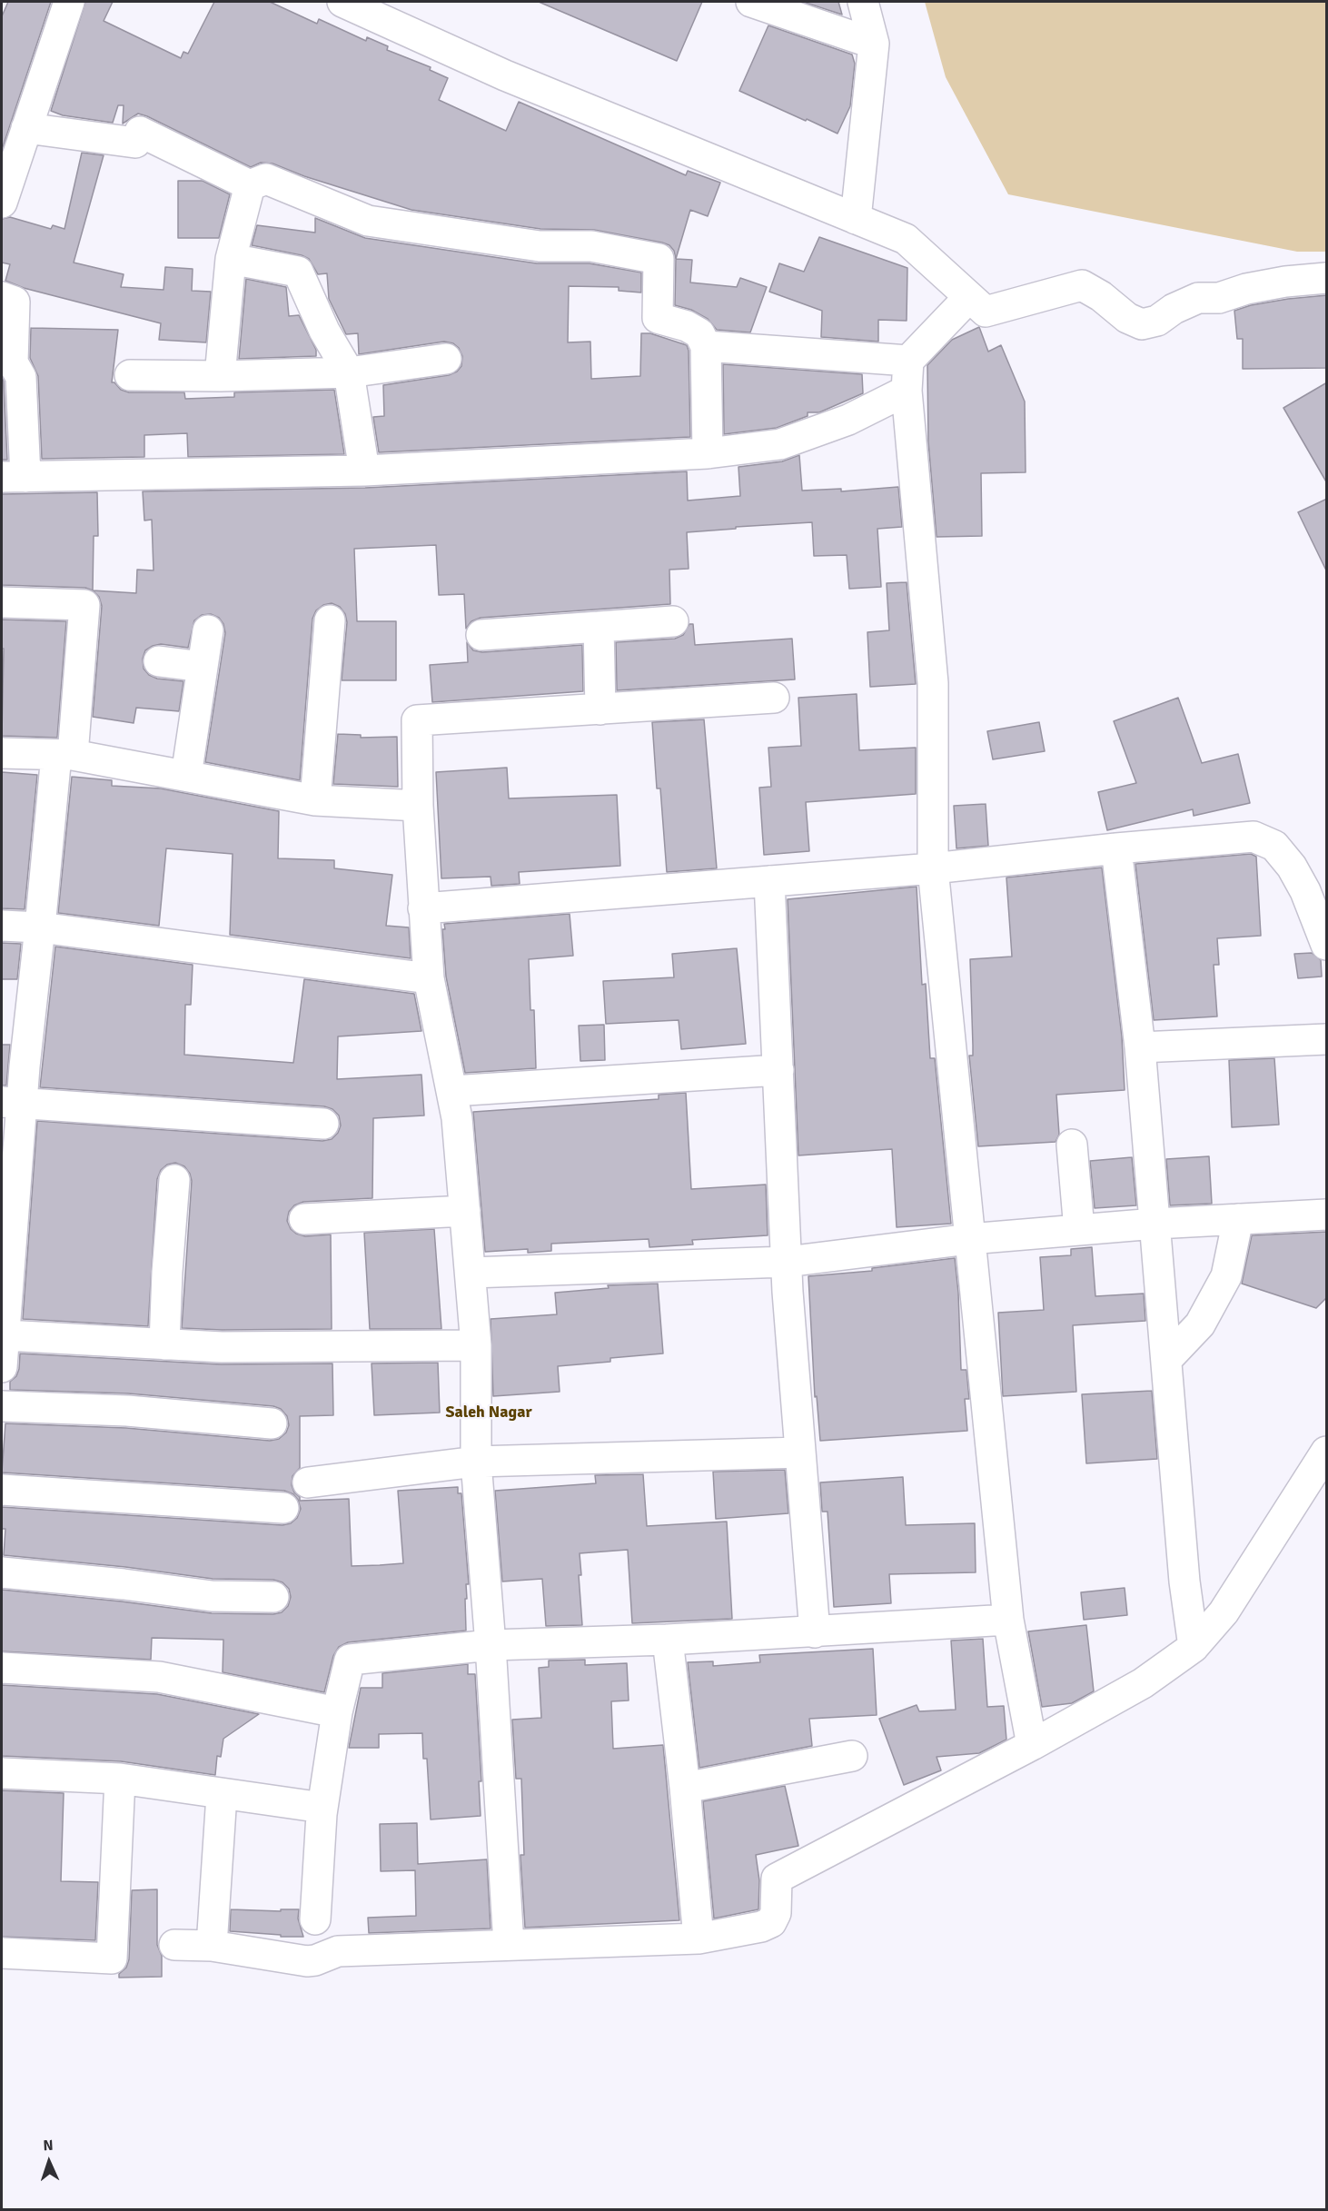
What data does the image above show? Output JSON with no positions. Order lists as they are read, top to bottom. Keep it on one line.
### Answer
{"districts":["Saleh Nagar"],"north":"top"}
